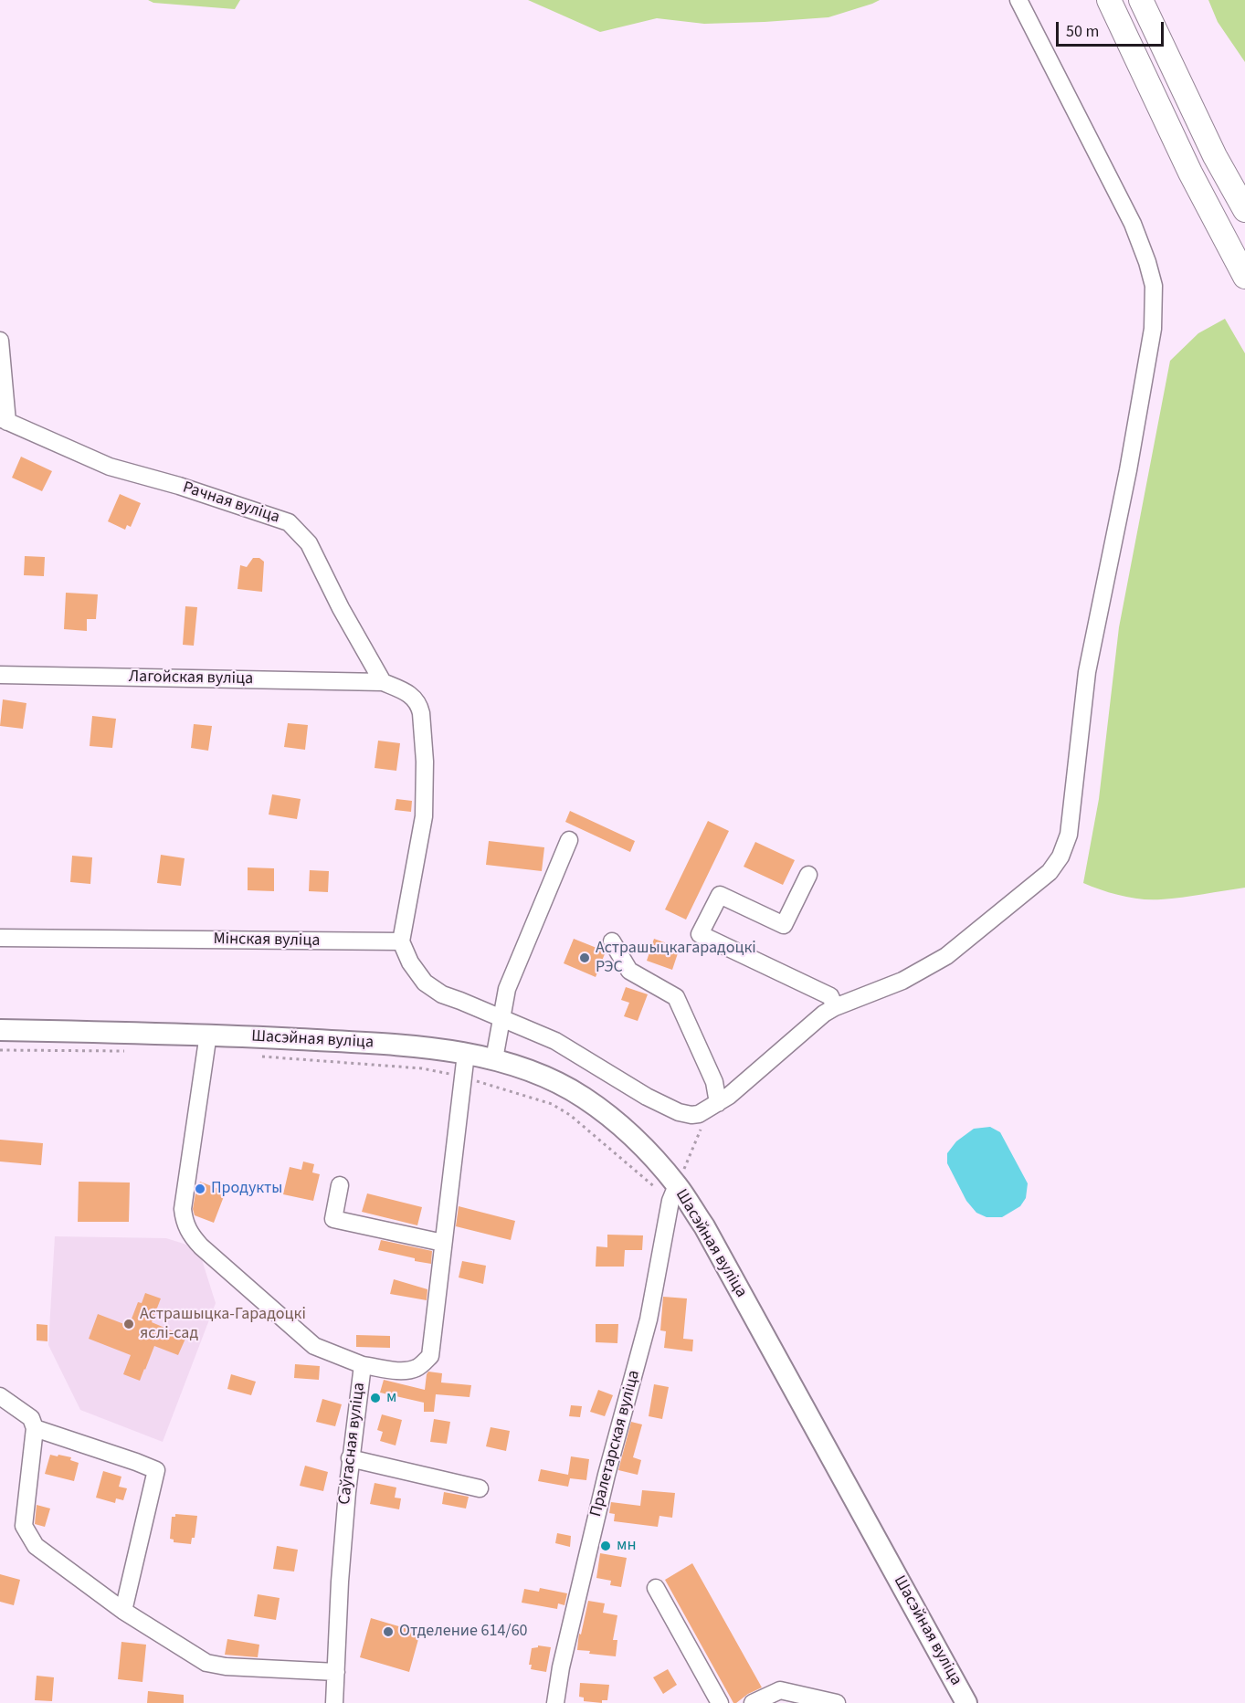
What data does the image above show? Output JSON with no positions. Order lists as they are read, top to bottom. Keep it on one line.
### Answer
{"streets":{"main road":["Шасэйная вуліца"],"street":["Рачная вуліца","Лагойская вуліца","Мінская вуліца","Саўгасная вуліца","Пралетарская вуліца"]},"crossings":[["Рачная вуліца","Лагойская вуліца"],["Шасэйная вуліца","Саўгасная вуліца"],["Шасэйная вуліца","Пралетарская вуліца"]],"places":["Астрашыцкагарадоцкі РЭС","Продукты","Астрашыцка-Гарадоцкі яслі-сад","м","мн","Отделение 614/60"],"scale_bar":"50 m"}
